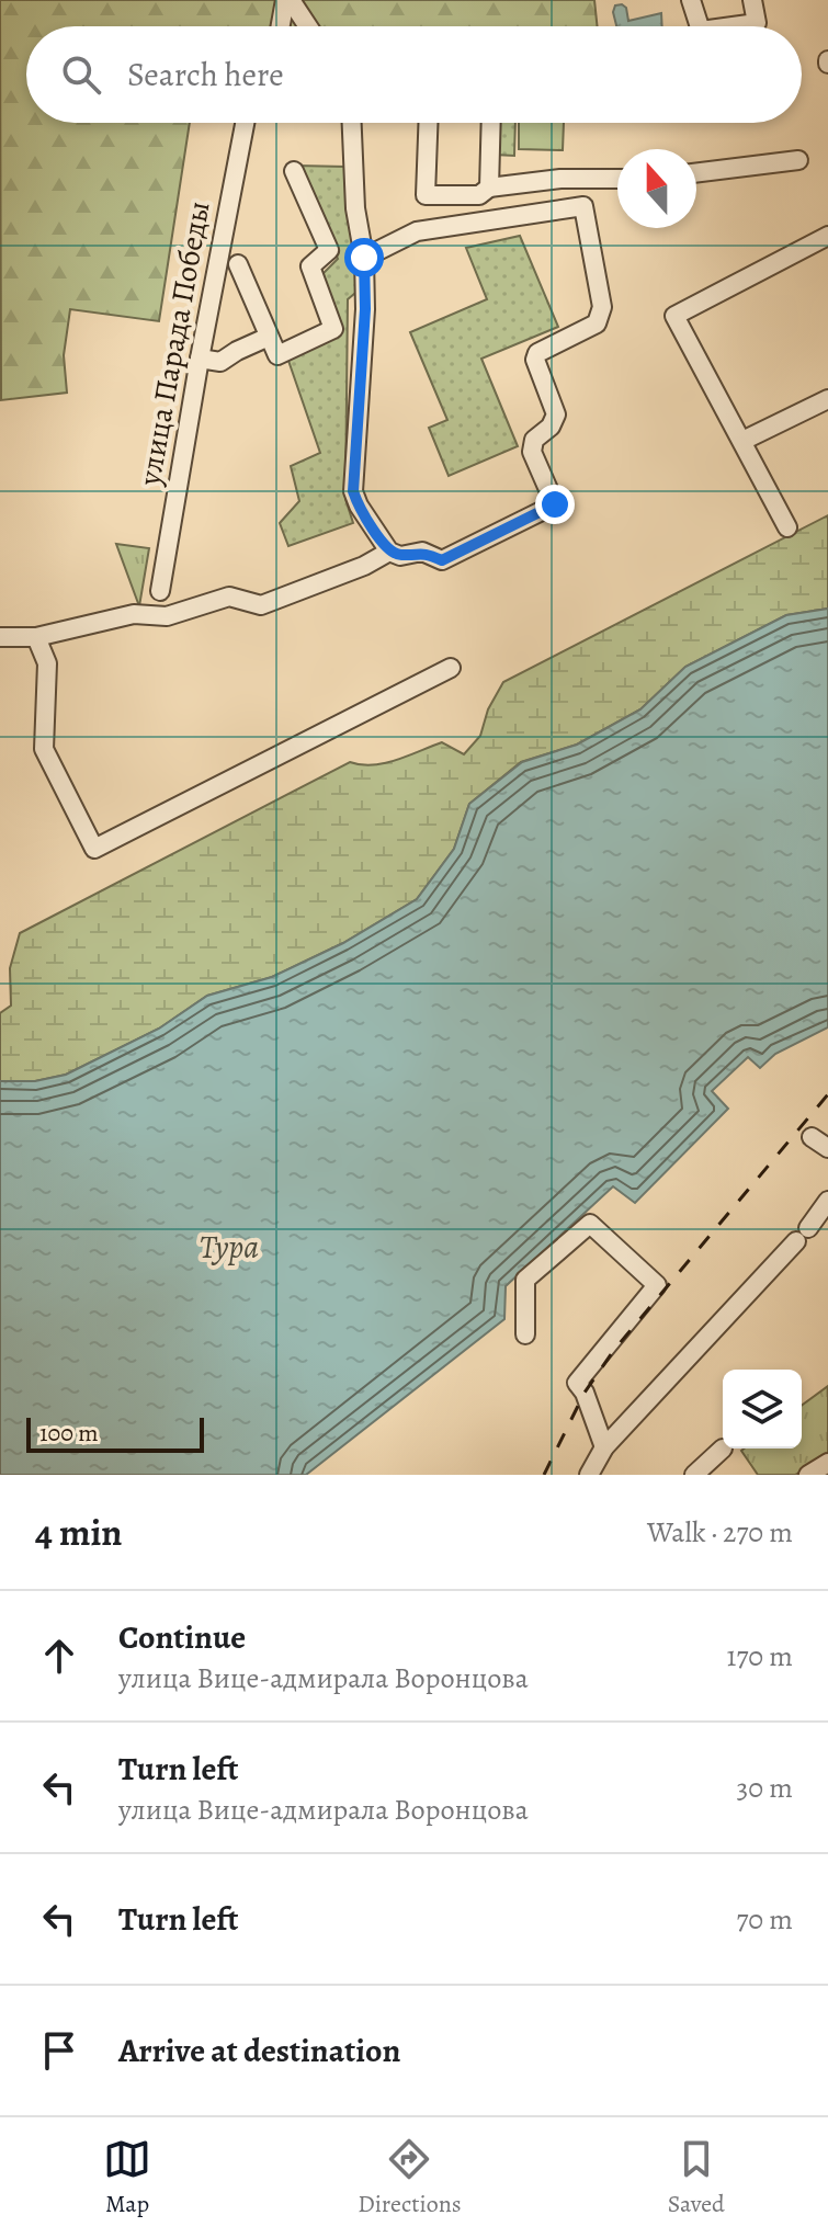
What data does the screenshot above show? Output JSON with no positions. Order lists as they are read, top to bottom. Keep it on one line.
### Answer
{"streets":{"street":["улица Парада Победы"]},"water":["Тура"],"scale_bar":"100 m","north":"top","page":{"search":"Search here","scale":"100 m","heading":["4 min","Walk · 270 m"],"list":[["Continue","улица Вице-адмирала Воронцова","170 m"],["Turn left","улица Вице-адмирала Воронцова","30 m"],["Turn left","70 m"],"Arrive at destination"],"nav":["Map","Directions","Saved"]}}
